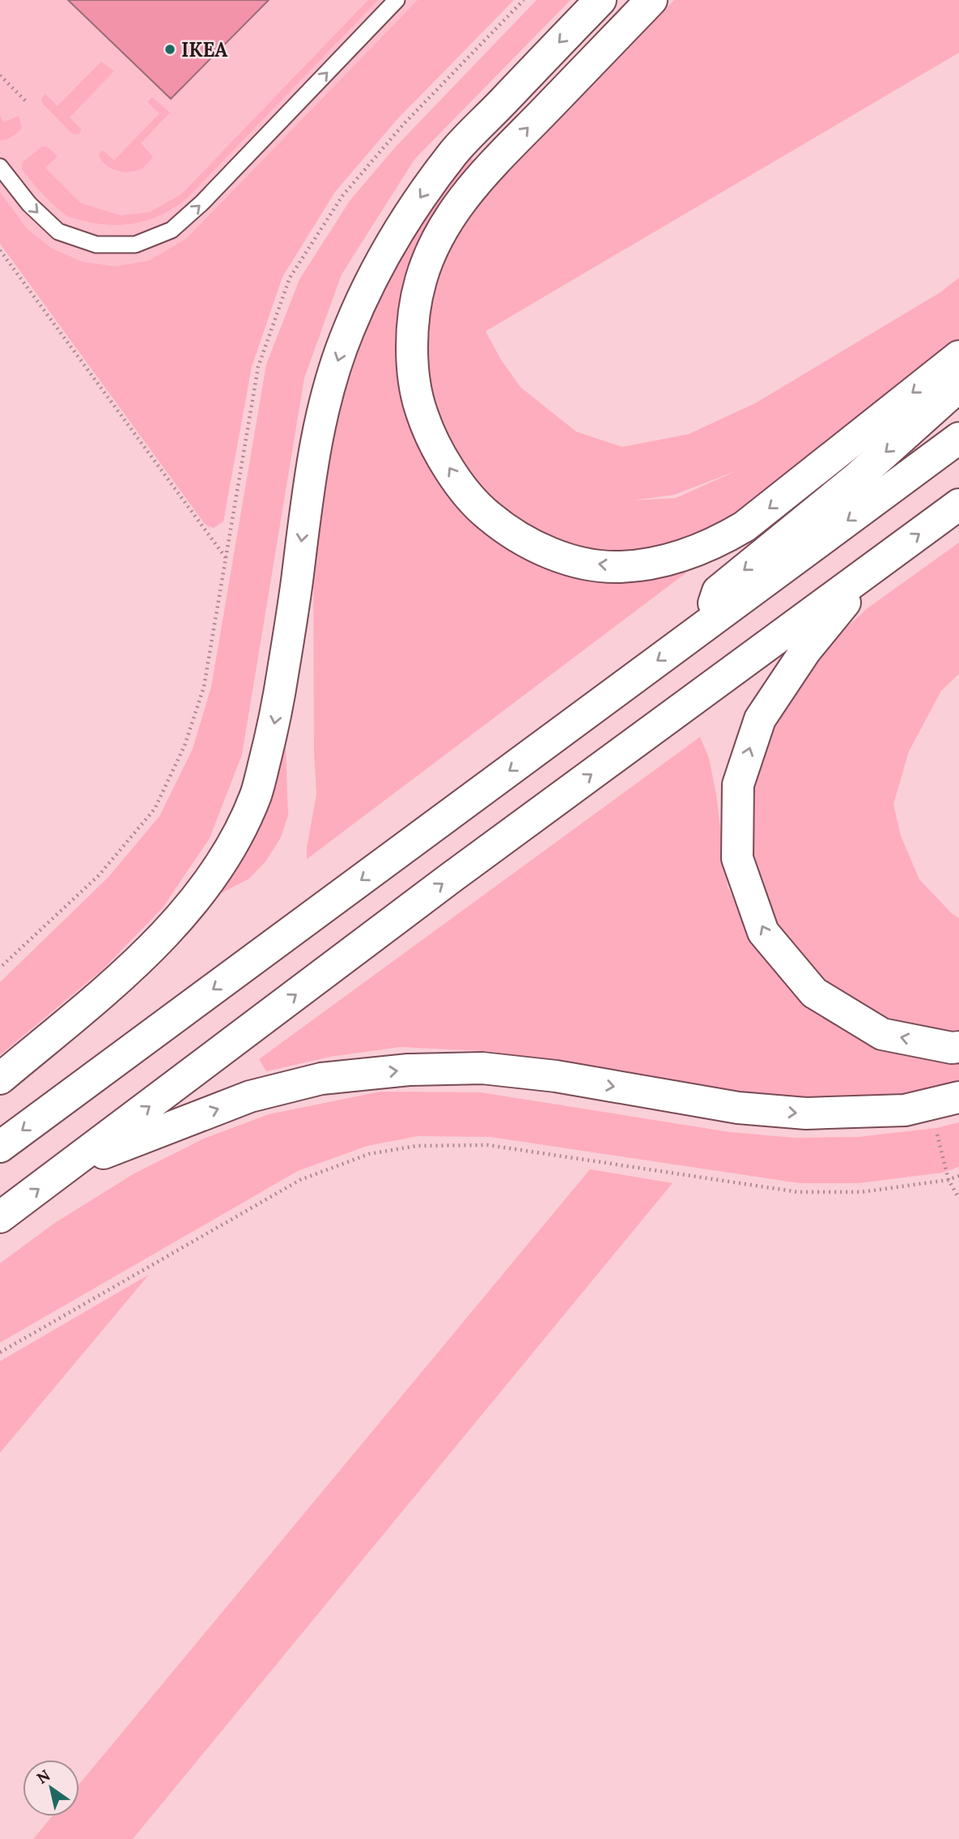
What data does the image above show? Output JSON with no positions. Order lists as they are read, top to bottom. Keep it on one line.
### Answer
{"places":["IKEA"],"north":"top left"}
